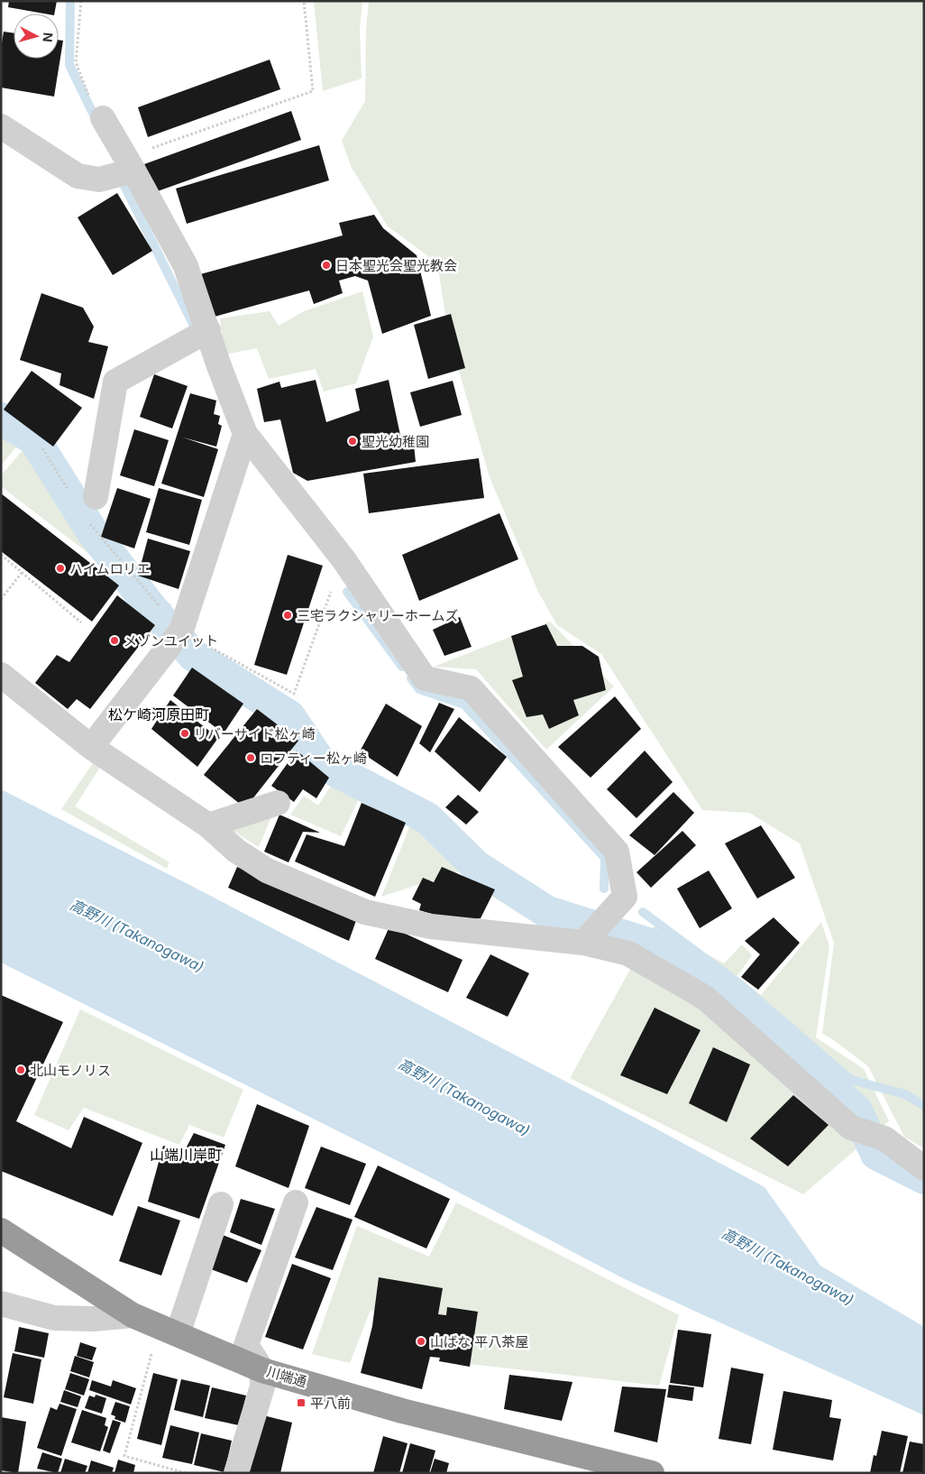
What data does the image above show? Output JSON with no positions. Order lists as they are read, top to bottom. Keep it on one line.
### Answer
{"streets":{"highway":["川端通"]},"districts":["松ケ崎河原田町","山端川岸町"],"water":["高野川 (Takanogawa)"],"places":{"other":["日本聖光会聖光教会","聖光幼稚園","ハイムロリエ","三宅ラクシャリーホームズ","メゾンユイット","リバーサイド松ヶ崎","ロフティー松ヶ崎","北山モノリス","山ばな 平八茶屋"],"transit":["平八前"]},"north":"right"}
